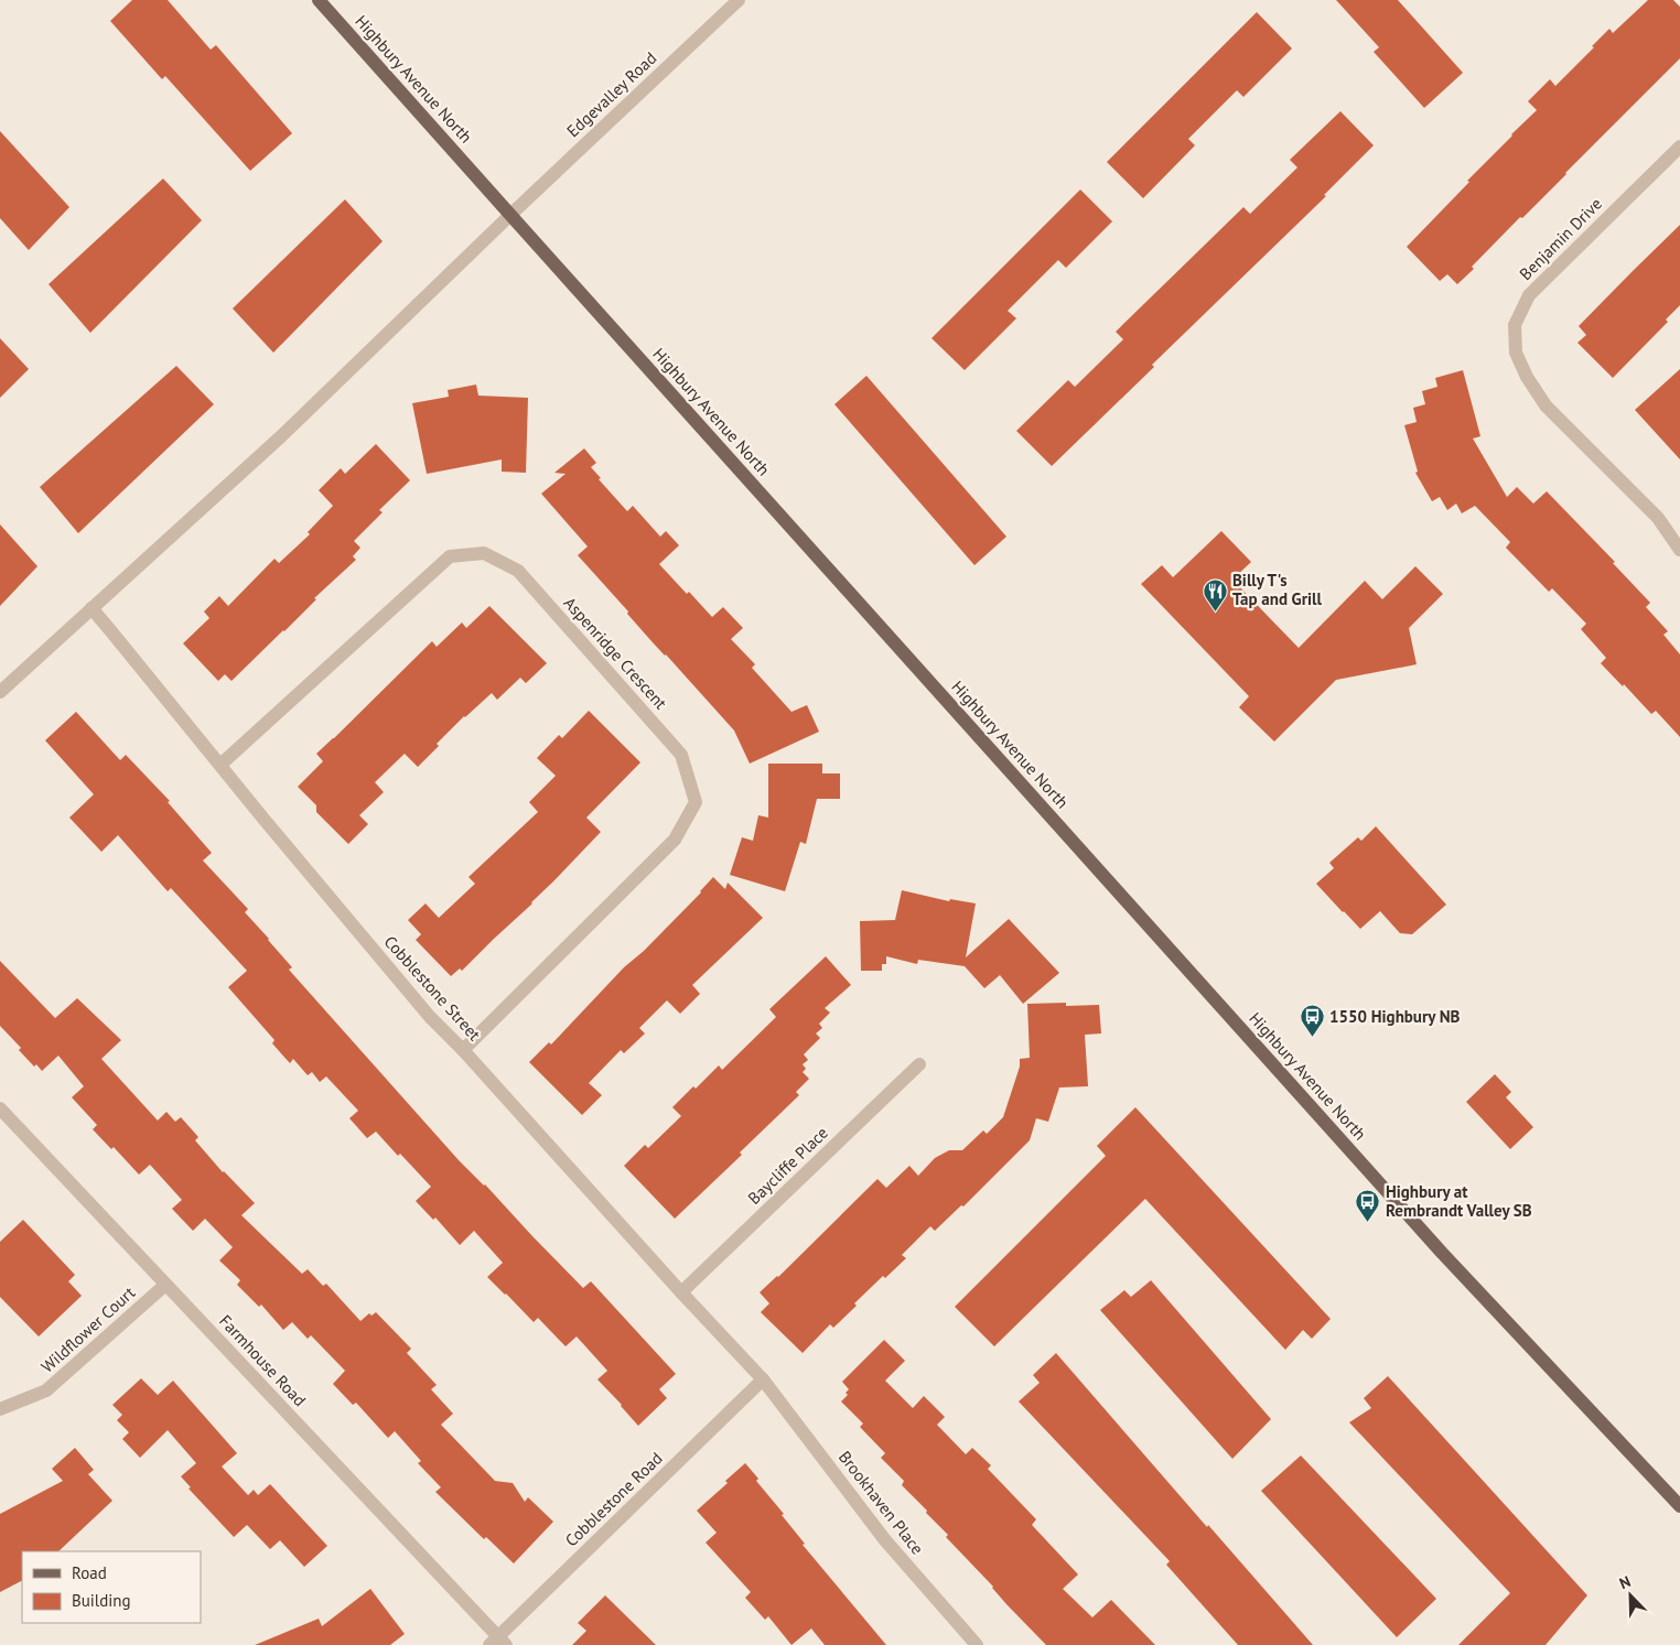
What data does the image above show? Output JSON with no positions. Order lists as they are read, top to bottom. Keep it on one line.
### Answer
{"streets":{"main road":["Highbury Avenue North"],"street":["Edgevalley Road","Benjamin Drive","Aspenridge Crescent","Cobblestone Street","Baycliffe Place","Wildflower Court","Farmhouse Road","Cobblestone Road","Brookhaven Place"]},"crossings":[["Highbury Avenue North","Edgevalley Road"],["Edgevalley Road","Cobblestone Street"],["Aspenridge Crescent","Cobblestone Street"],["Cobblestone Street","Baycliffe Place"],["Cobblestone Street","Cobblestone Road"],["Cobblestone Street","Brookhaven Place"],["Wildflower Court","Farmhouse Road"],["Farmhouse Road","Cobblestone Road"],["Cobblestone Road","Brookhaven Place"]],"places":{"restaurant":["Billy T's Tap and Grill"],"bus stop":["1550 Highbury NB","Highbury at Rembrandt Valley SB"]},"legend":["Road","Building"],"north":"top left"}
